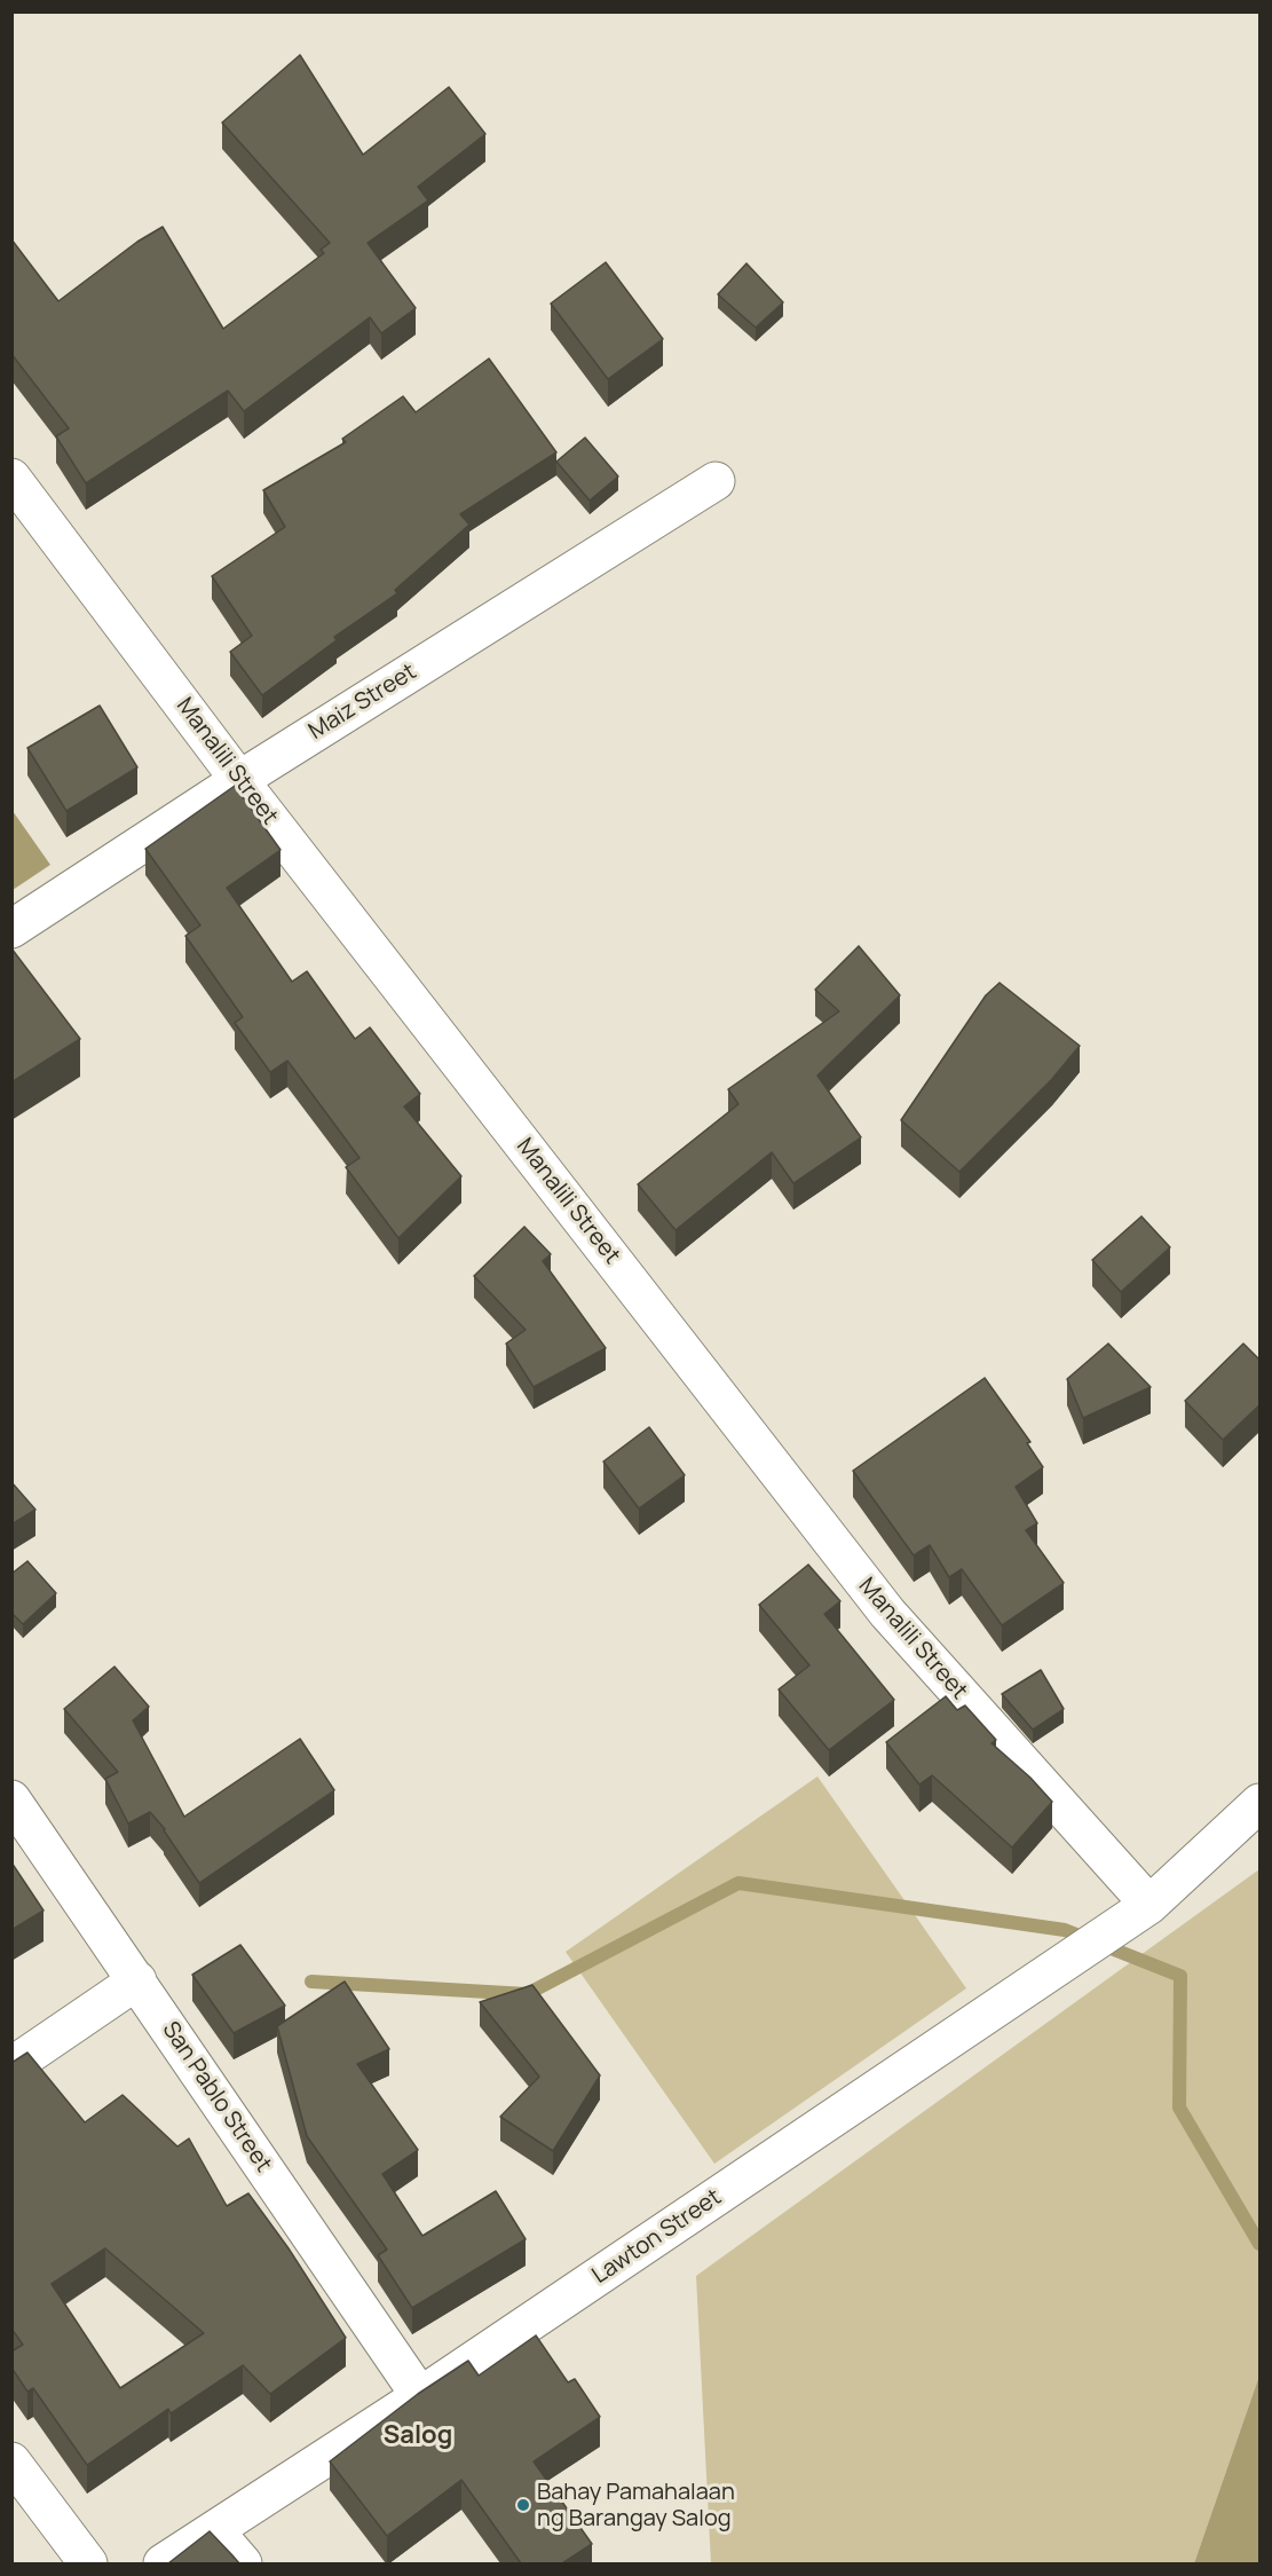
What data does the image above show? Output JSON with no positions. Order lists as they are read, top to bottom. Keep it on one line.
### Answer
{"streets":{"street":["Maiz Street","Manalili Street","San Pablo Street","Lawton Street"]},"crossings":[["Maiz Street","Manalili Street"],["Manalili Street","Lawton Street"],["San Pablo Street","Lawton Street"]],"districts":["Salog"],"places":["Bahay Pamahalaan ng Barangay Salog"]}
